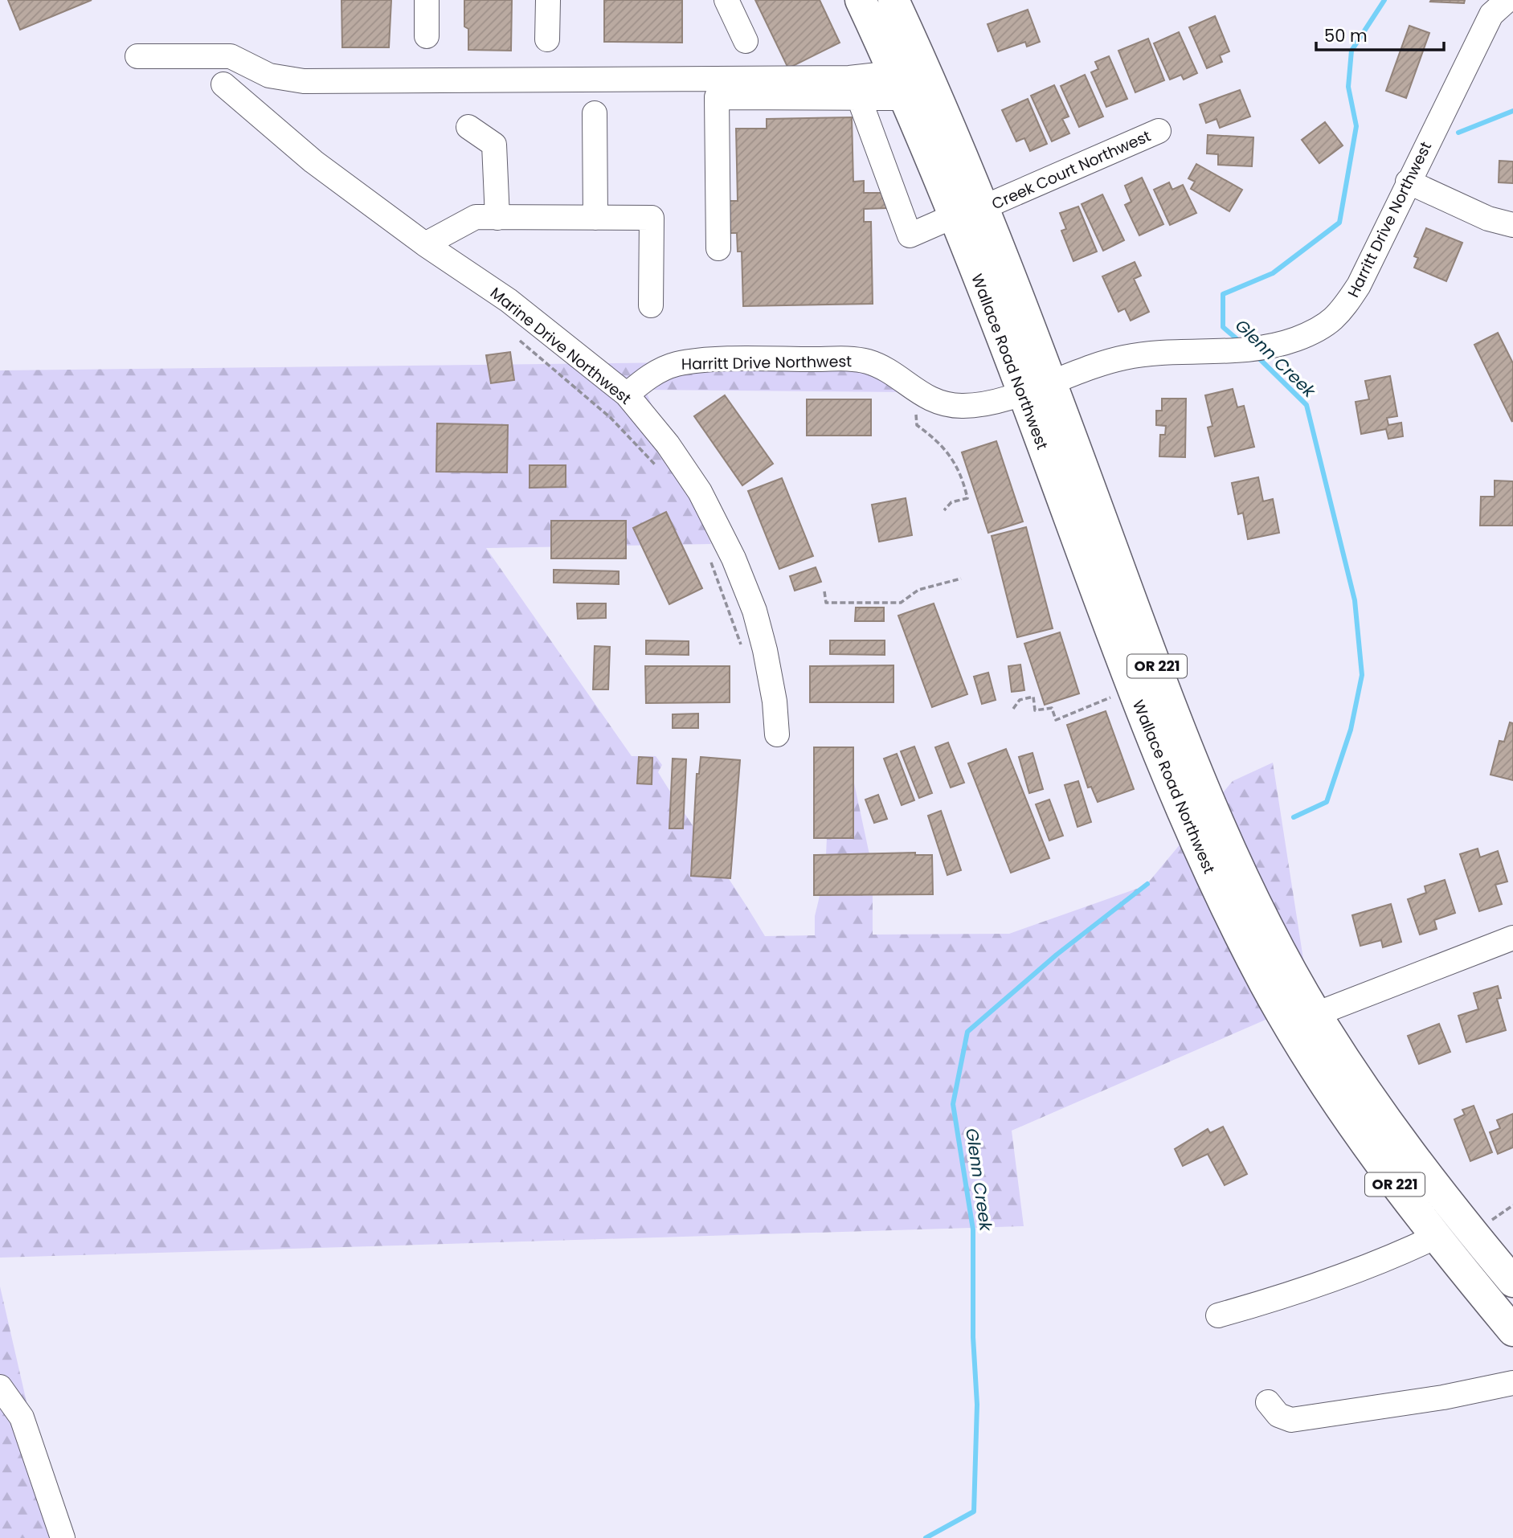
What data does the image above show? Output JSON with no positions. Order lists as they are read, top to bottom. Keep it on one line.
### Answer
{"streets":{"main road":["Wallace Road Northwest","OR 221"],"street":["Creek Court Northwest","Harritt Drive Northwest","Marine Drive Northwest"]},"crossings":[["Creek Court Northwest","Wallace Road Northwest"],["Harritt Drive Northwest","Marine Drive Northwest"],["Harritt Drive Northwest","Wallace Road Northwest"]],"water":["Glenn Creek"],"scale_bar":"50 m"}
